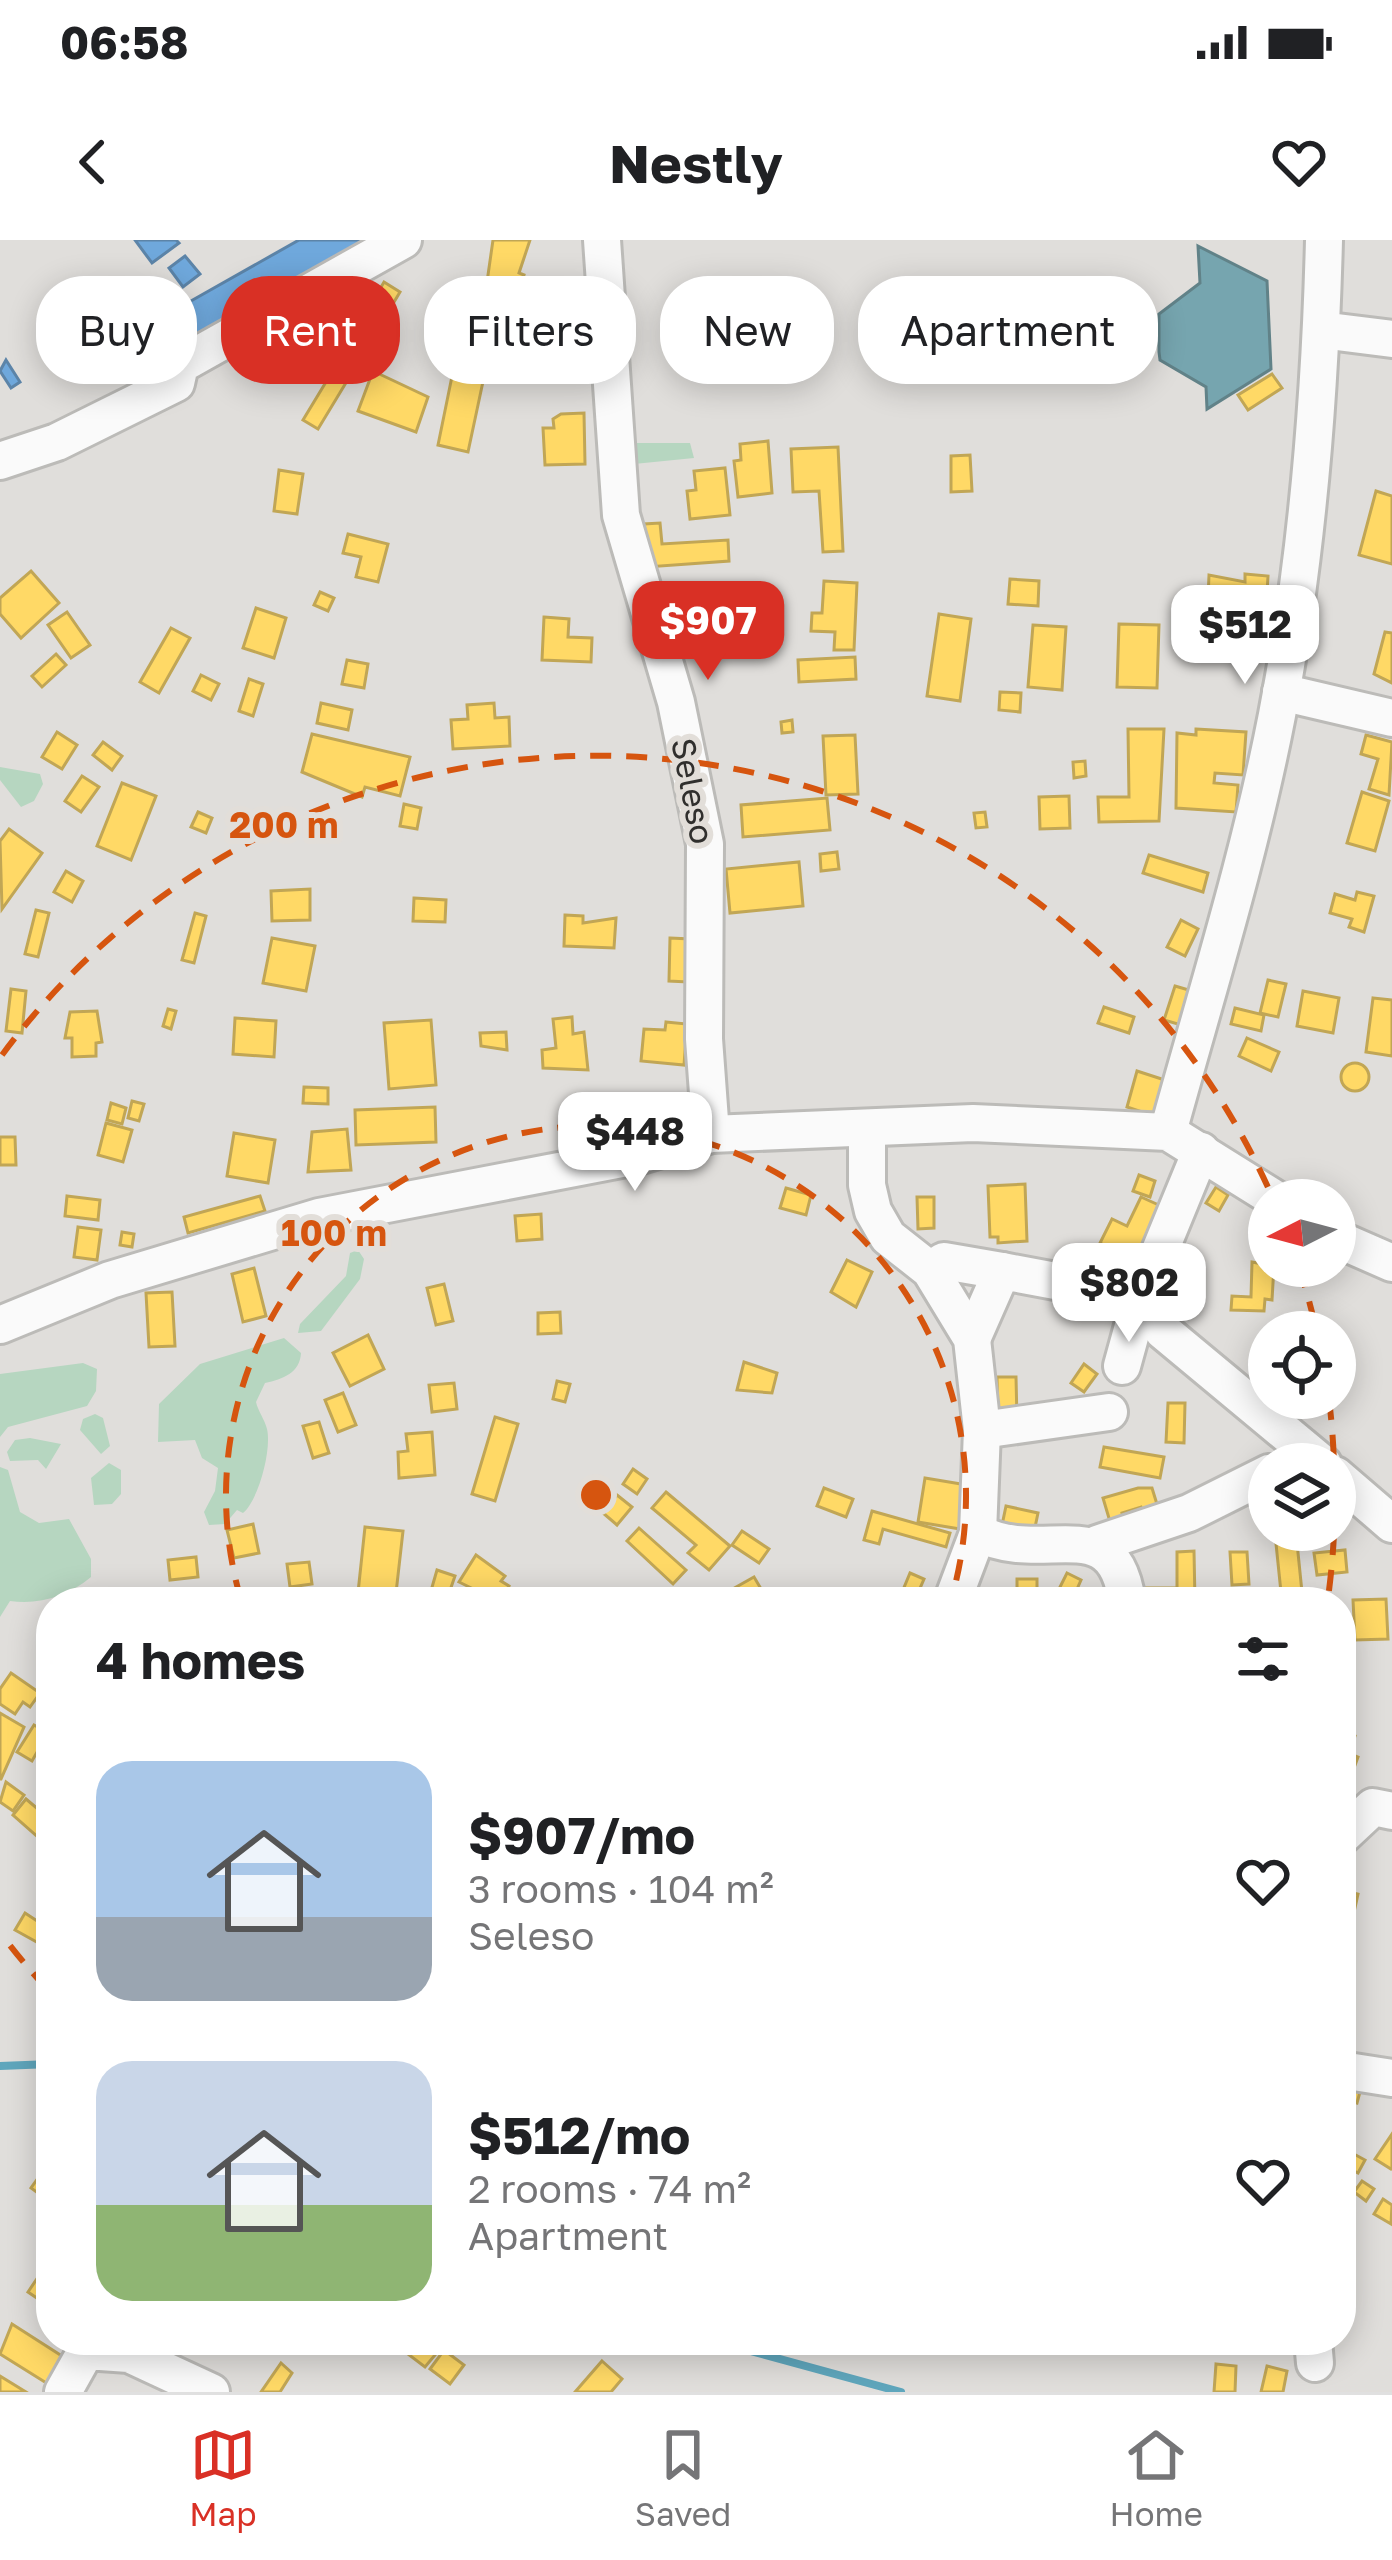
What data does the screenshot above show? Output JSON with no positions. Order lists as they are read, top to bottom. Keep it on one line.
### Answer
{"streets":{"street":["Seleso"]},"north":"left","page":{"status":"06:58","header":"Nestly","chip":["Buy","Rent","Filters","New","Apartment"],"price":["$907","$512","$448","$802"],"heading":"4 homes","list":[{"name":"$907/mo","note":"3 rooms · 104 m² · Seleso"},{"name":"$512/mo","note":"2 rooms · 74 m² · Apartment"}],"tabs":["Map","Saved","Home"]},"rings":["200 m","100 m"]}
